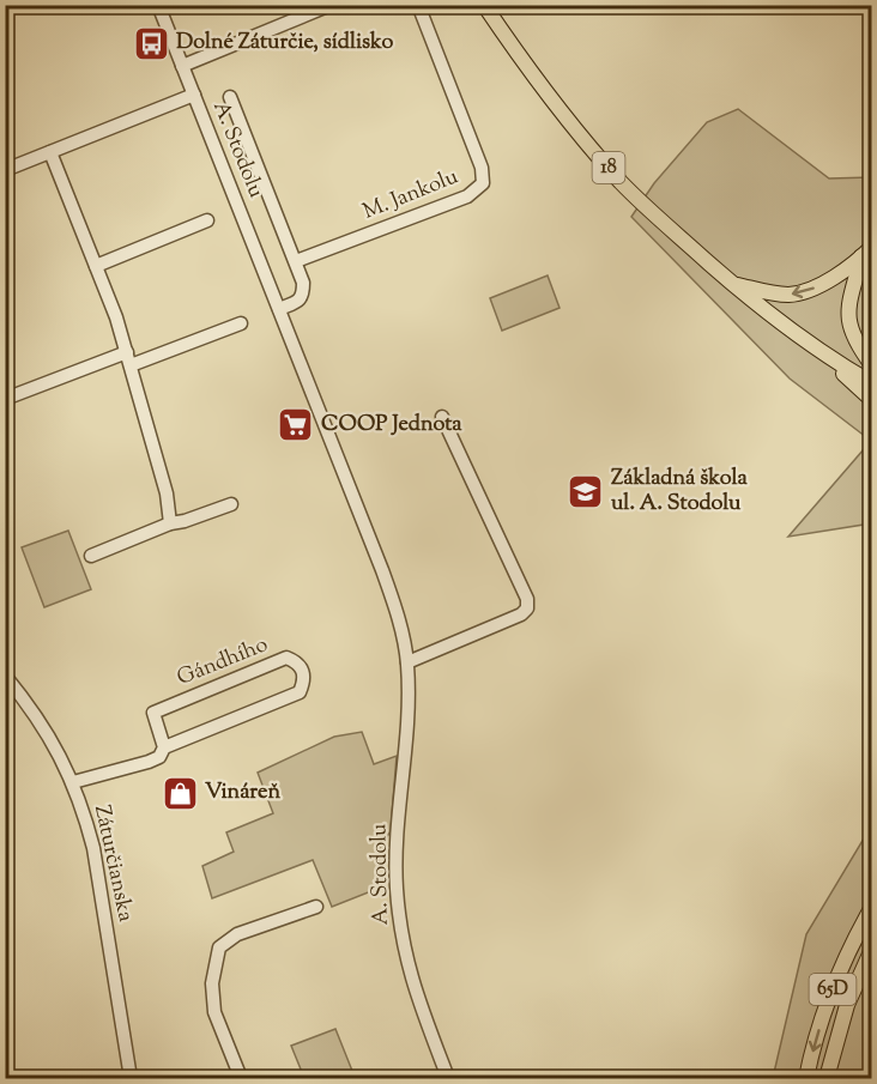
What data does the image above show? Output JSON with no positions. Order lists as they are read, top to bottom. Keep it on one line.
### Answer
{"streets":{"main road":["18","65D"],"street":["A. Stodolu","M. Jankolu","Gándhího","Záturčianska"]},"crossings":[["A. Stodolu","M. Jankolu"],["Gándhího","Záturčianska"]],"places":{"bus stop":["Dolné Záturčie, sídlisko"],"supermarket":["COOP Jednota"],"school or university":["Základná škola ul. A. Stodolu"],"shop":["Vináreň"]}}
